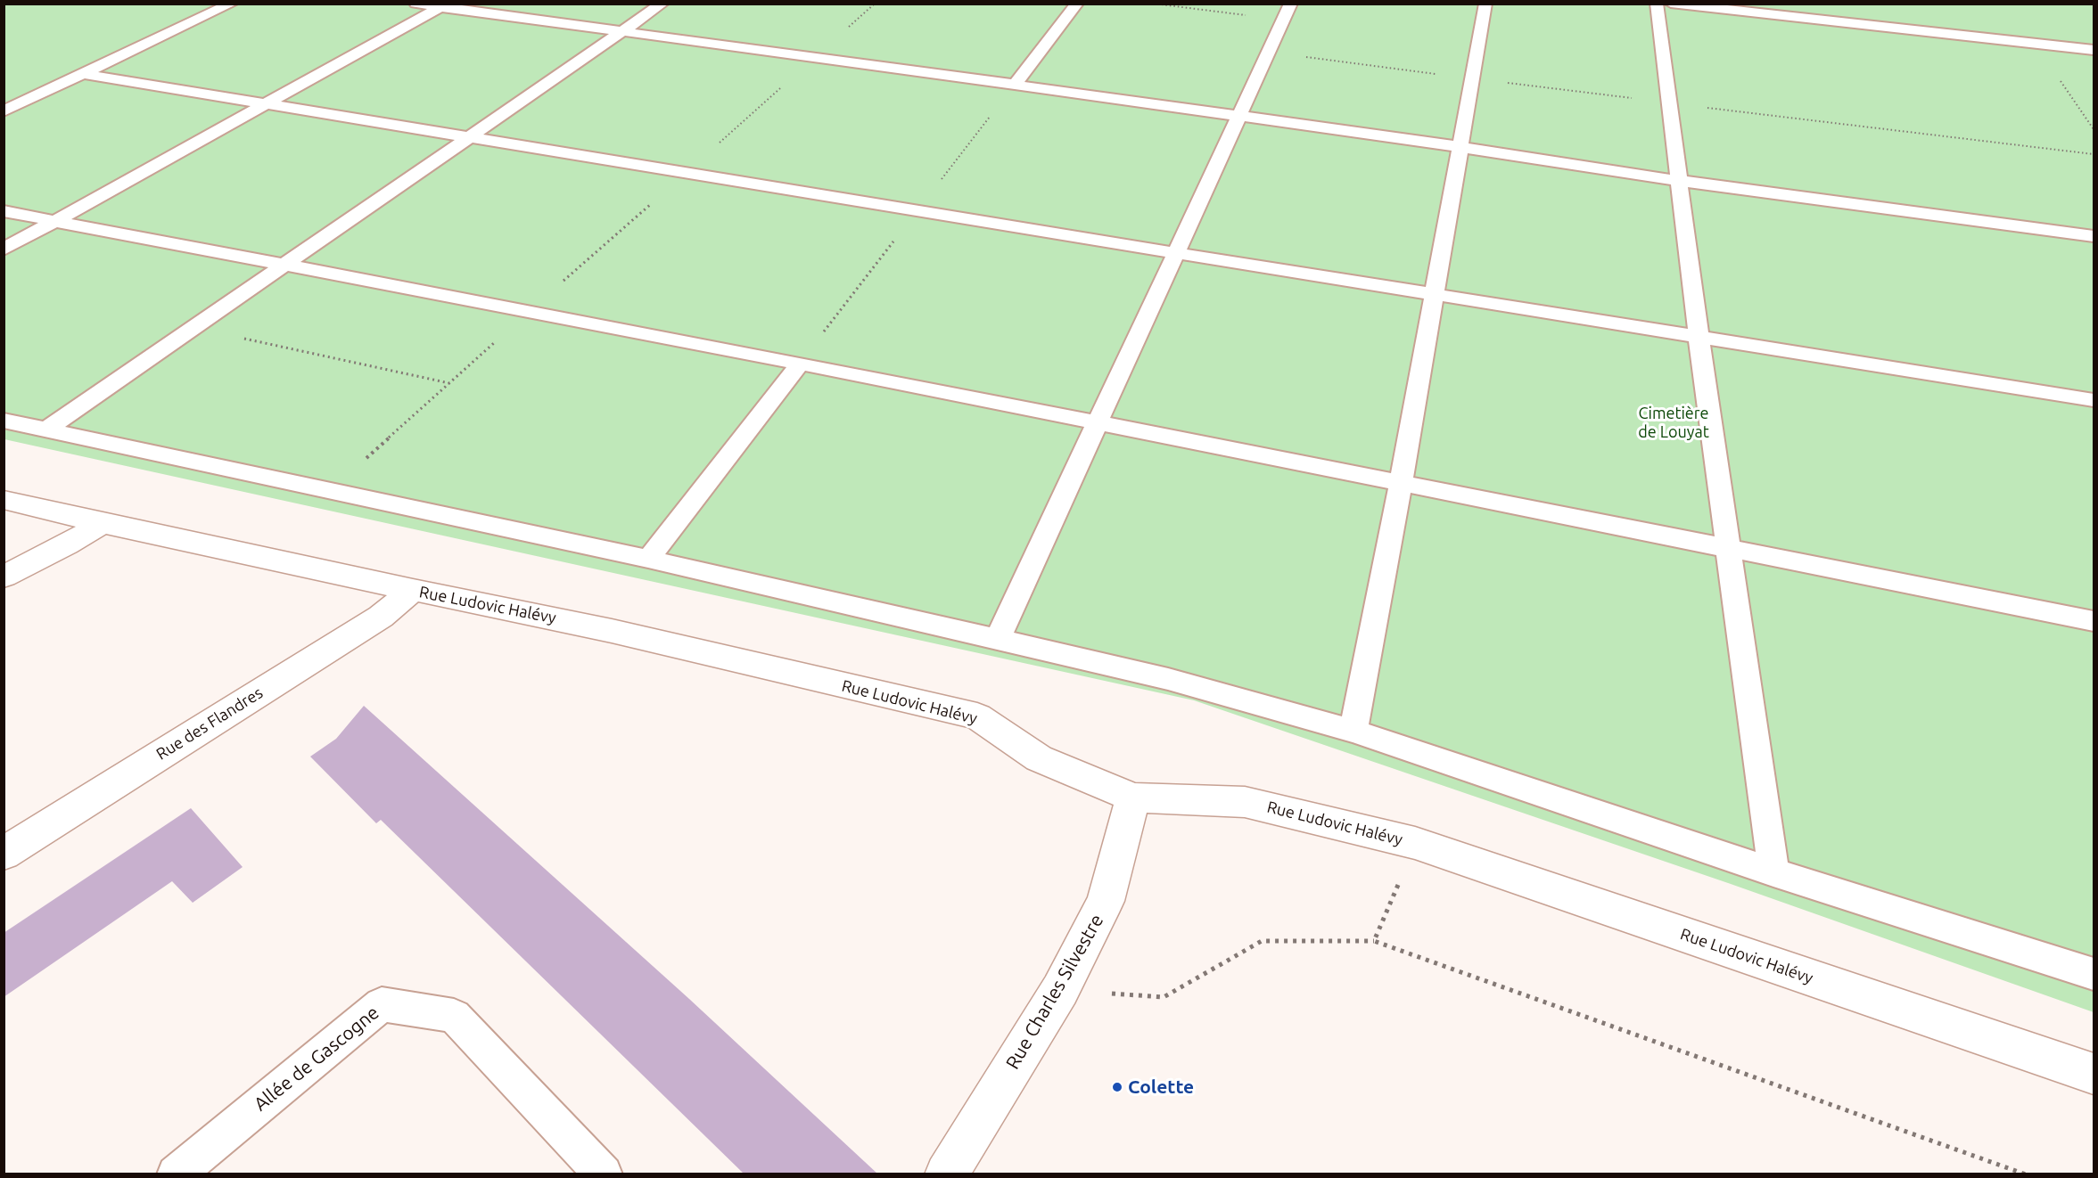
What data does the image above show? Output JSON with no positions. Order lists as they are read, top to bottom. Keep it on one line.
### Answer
{"streets":{"street":["Rue Ludovic Halévy","Rue des Flandres","Rue Charles Silvestre"],"lane":["Allée de Gascogne"]},"crossings":[["Rue Ludovic Halévy","Rue des Flandres"],["Rue Ludovic Halévy","Rue Charles Silvestre"]],"parks":["Cimetière de Louyat"],"places":["Colette"]}
